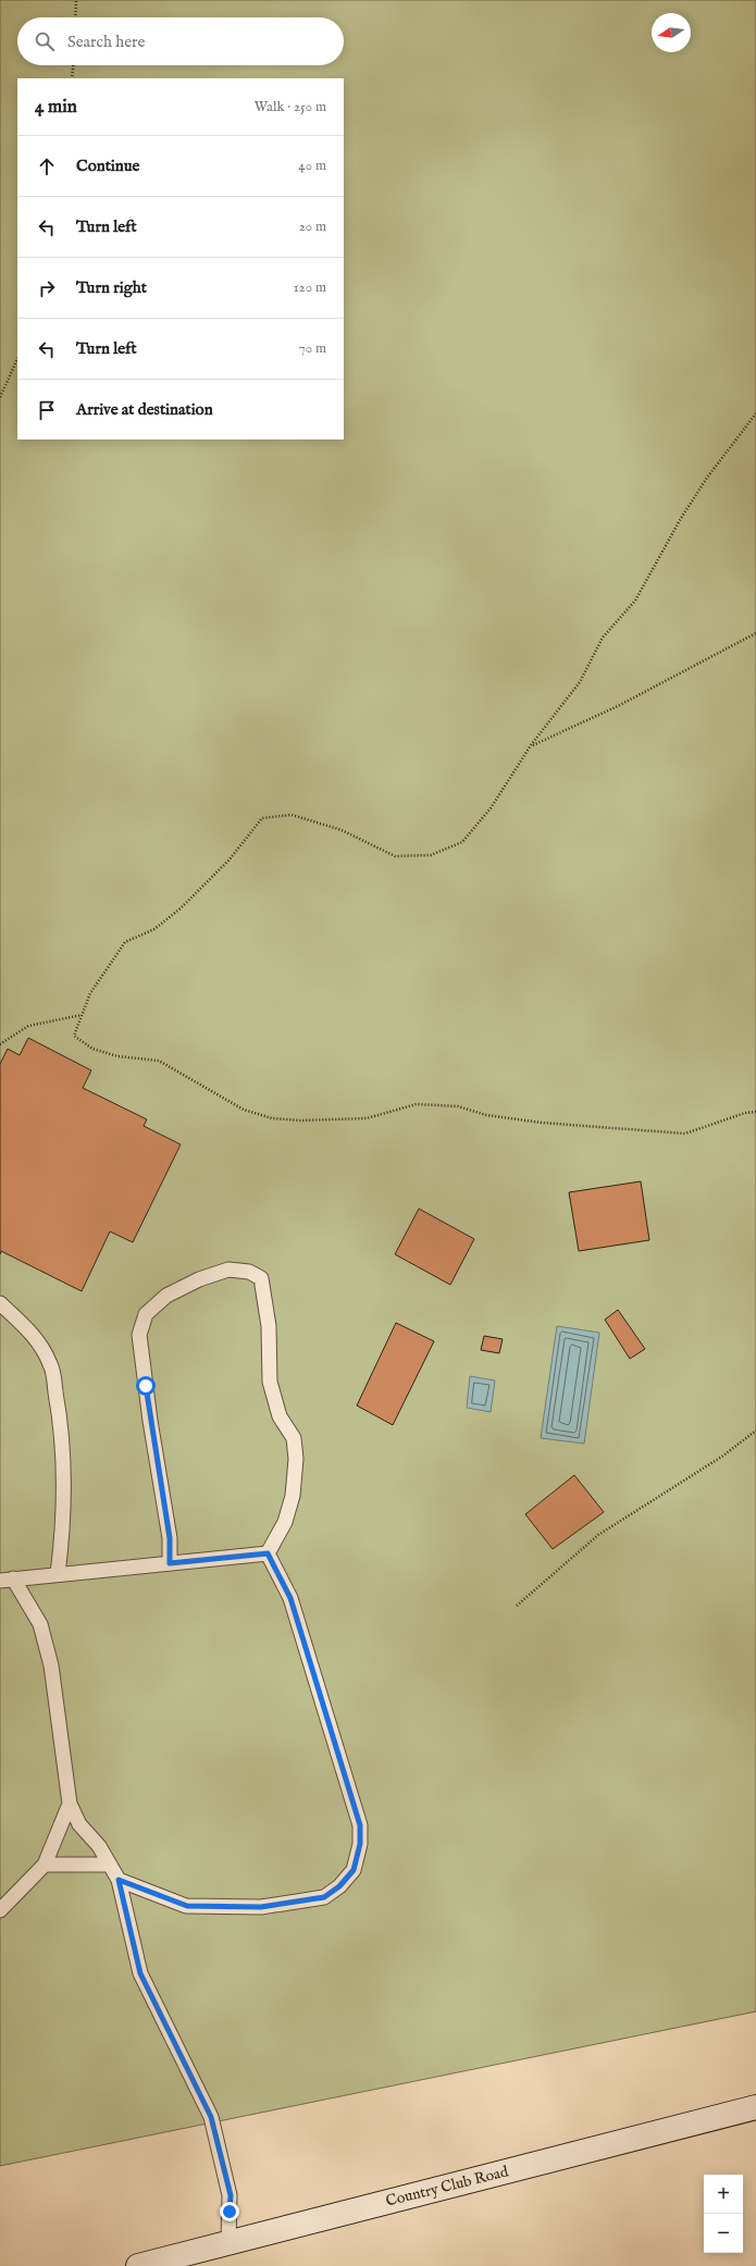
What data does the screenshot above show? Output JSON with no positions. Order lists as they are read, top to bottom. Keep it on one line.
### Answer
{"streets":{"main road":["Country Club Road"]},"north":"left","page":{"search":"Search here","heading":["4 min","Walk · 250 m"],"list":[["Continue","40 m"],["Turn left","20 m"],["Turn right","120 m"],["Turn left","70 m"],"Arrive at destination"],"map_buttons":["+","−"]}}
